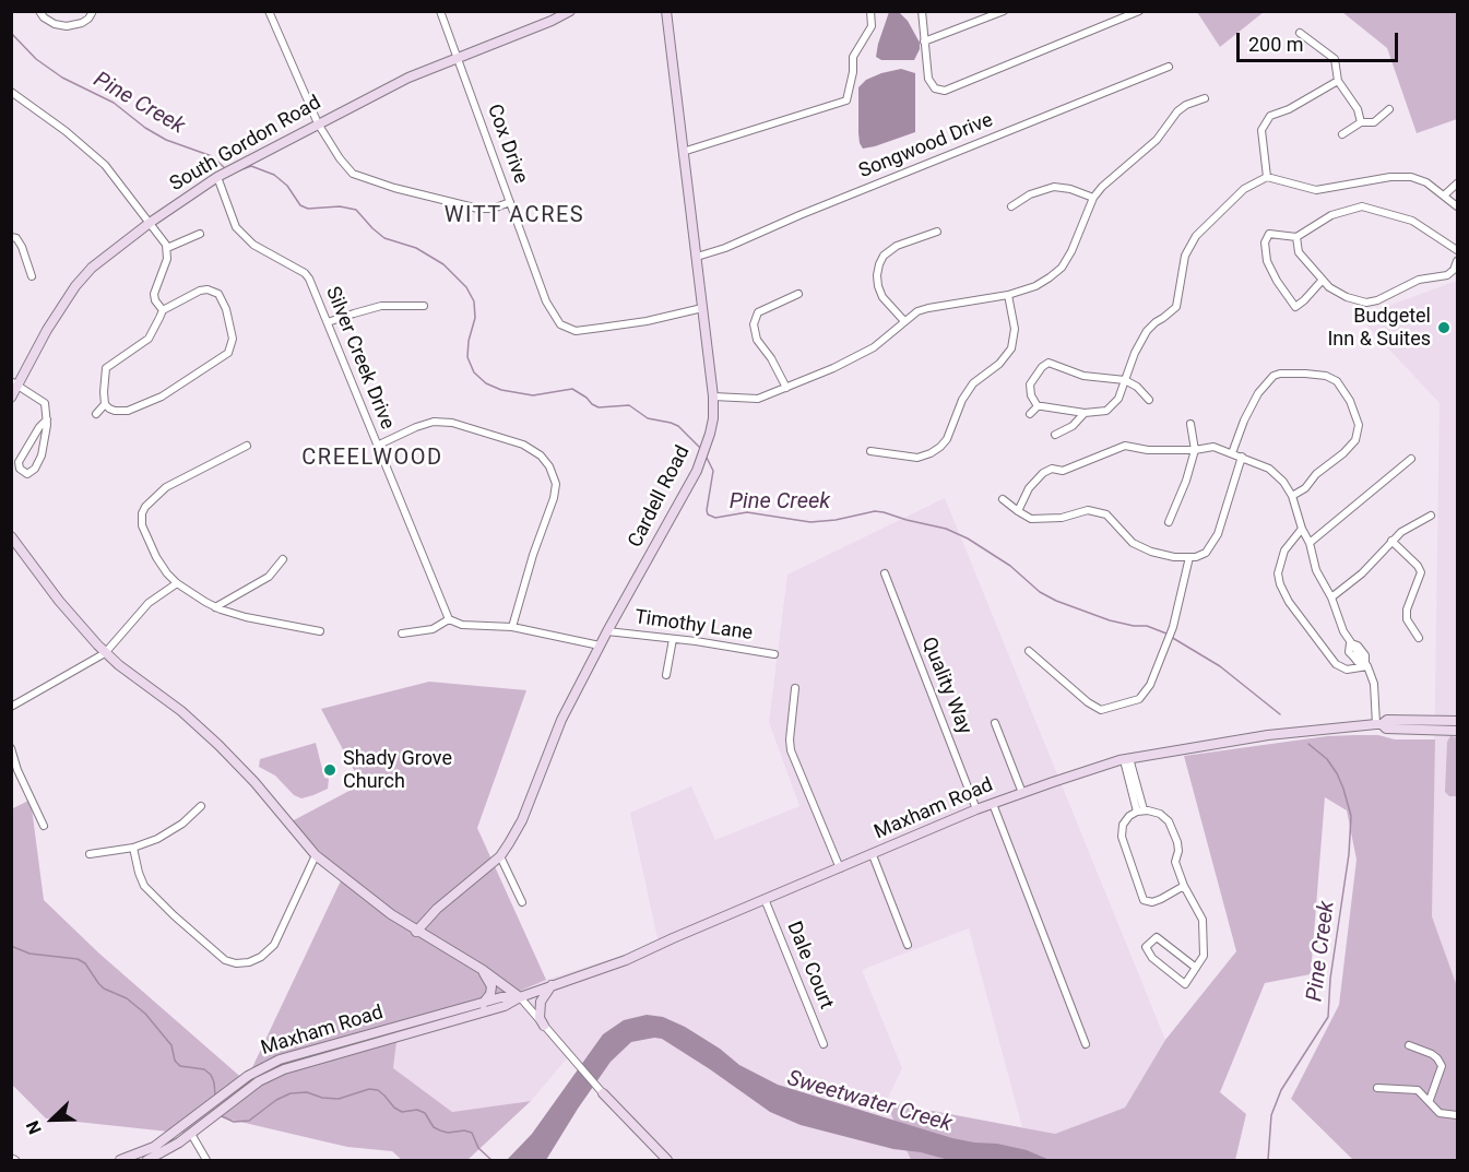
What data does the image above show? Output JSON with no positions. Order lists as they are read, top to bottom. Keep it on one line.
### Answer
{"streets":{"street":["South Gordon Road","Cox Drive","Songwood Drive","Silver Creek Drive","Cardell Road","Timothy Lane","Quality Way","Maxham Road","Dale Court"]},"crossings":[["South Gordon Road","Cox Drive"],["South Gordon Road","Silver Creek Drive"],["Cox Drive","Cardell Road"],["Songwood Drive","Cardell Road"],["Cardell Road","Timothy Lane"],["Quality Way","Maxham Road"],["Maxham Road","Dale Court"]],"districts":["WITT ACRES","CREELWOOD"],"water":["Pine Creek","Sweetwater Creek"],"places":["Budgetel Inn & Suites","Shady Grove Church"],"scale_bar":"200 m","north":"bottom left"}
